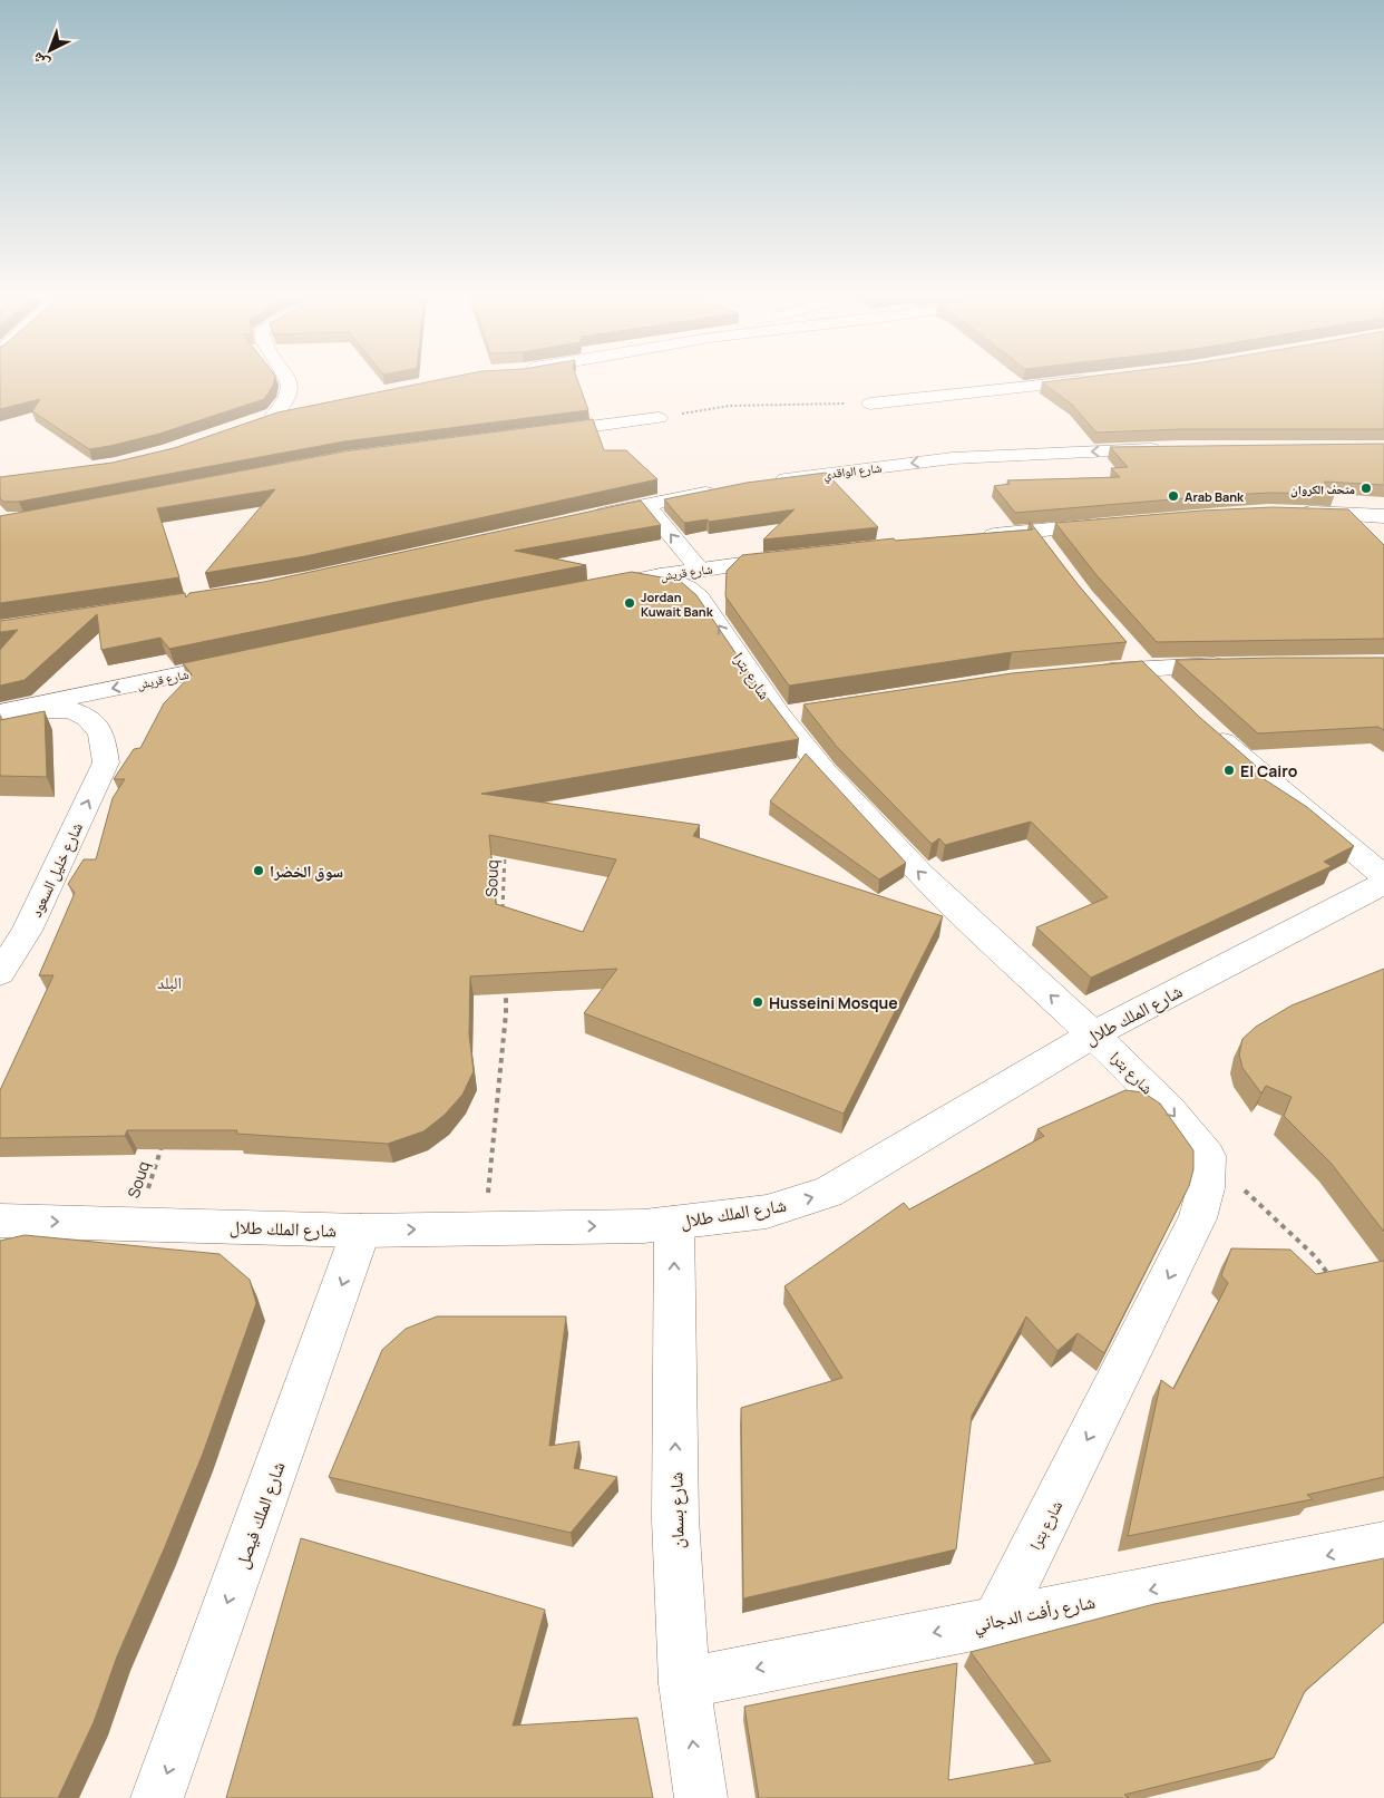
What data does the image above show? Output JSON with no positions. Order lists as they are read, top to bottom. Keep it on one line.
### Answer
{"streets":{"street":["شارع الواقدي","شارع قريش","شارع بترا","شارع خليل السعود","شارع الملك طلال","شارع بسمان","شارع الملك فيصل","شارع رأفت الدجاني"],"path":["Souq"]},"crossings":[["شارع قريش","شارع بترا"],["شارع قريش","شارع خليل السعود"],["شارع بترا","شارع الملك طلال"],["شارع بترا","شارع رأفت الدجاني"],["Souq","شارع الملك طلال"],["شارع الملك طلال","شارع بسمان"],["شارع الملك طلال","شارع الملك فيصل"],["شارع بسمان","شارع رأفت الدجاني"]],"one_way":["شارع قريش","شارع الملك طلال","شارع بسمان","شارع الملك فيصل","شارع رأفت الدجاني"],"districts":["البلد"],"places":["متحف الكروان","Arab Bank","Jordan Kuwait Bank","El Cairo","سوق الخضرا","Husseini Mosque"],"north":"bottom left"}
